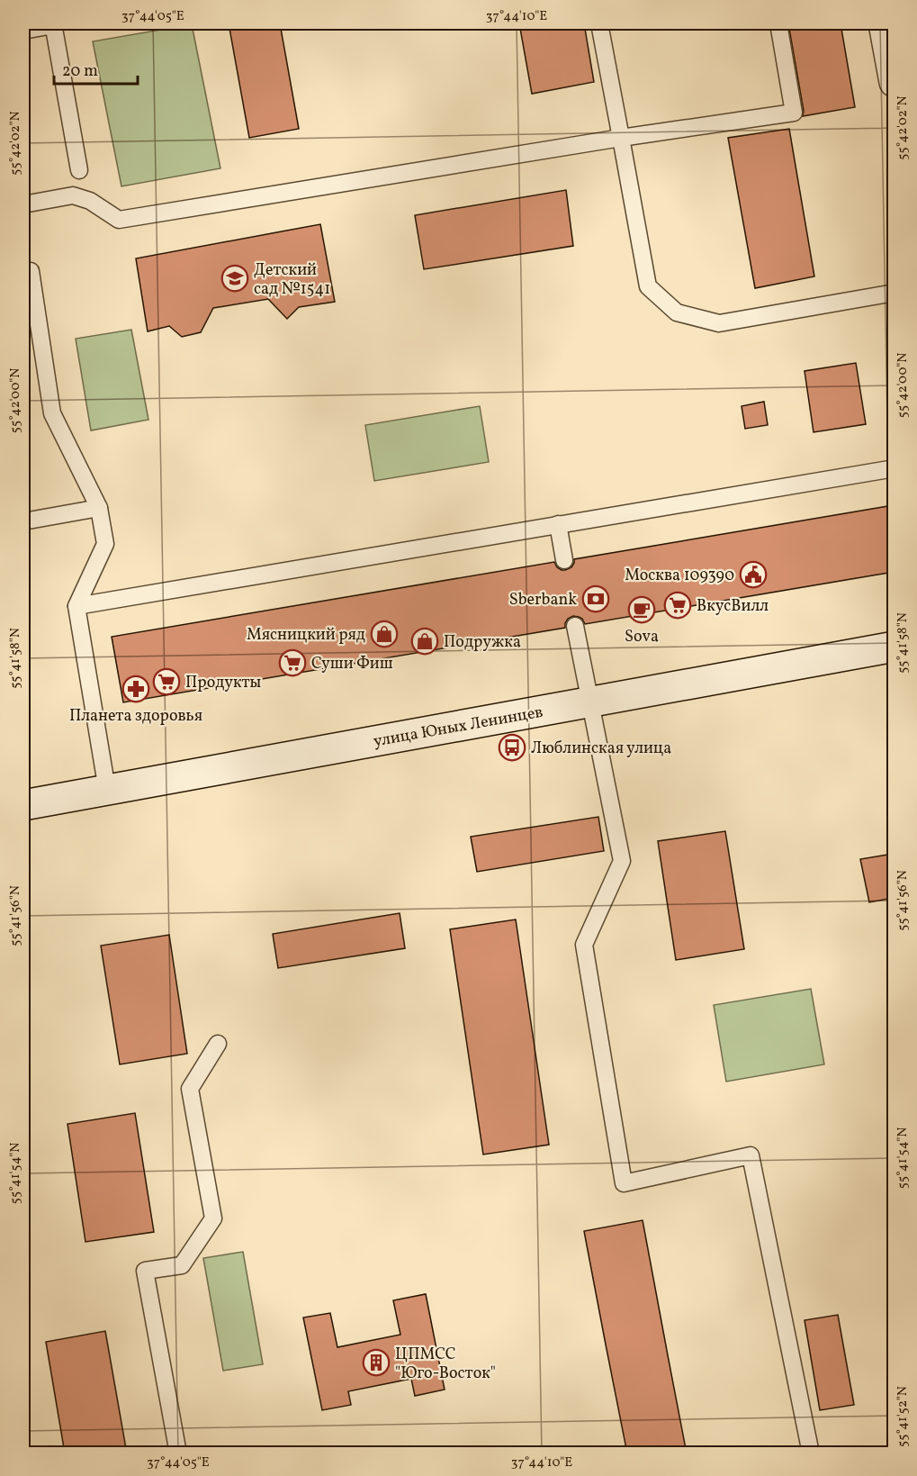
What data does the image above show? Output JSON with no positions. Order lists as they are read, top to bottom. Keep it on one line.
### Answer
{"streets":{"main road":["улица Юных Ленинцев"]},"places":{"school or university":["Детский сад №1541"],"public building":["Москва 109390"],"bank":["Sberbank"],"supermarket":["ВкусВилл","Суши Фиш","Продукты"],"cafe":["Sova"],"shop":["Мясницкий ряд","Подружка"],"pharmacy":["Планета здоровья"],"bus stop":["Люблинская улица"],"building":["ЦПМСС \"Юго-Восток\""]},"scale_bar":"20 m","coordinates":["37°44'05\"E","37°44'10\"E","55°42'02\"N","55°42'00\"N","55°41'58\"N","55°41'56\"N","55°41'54\"N","55°41'52\"N"]}
